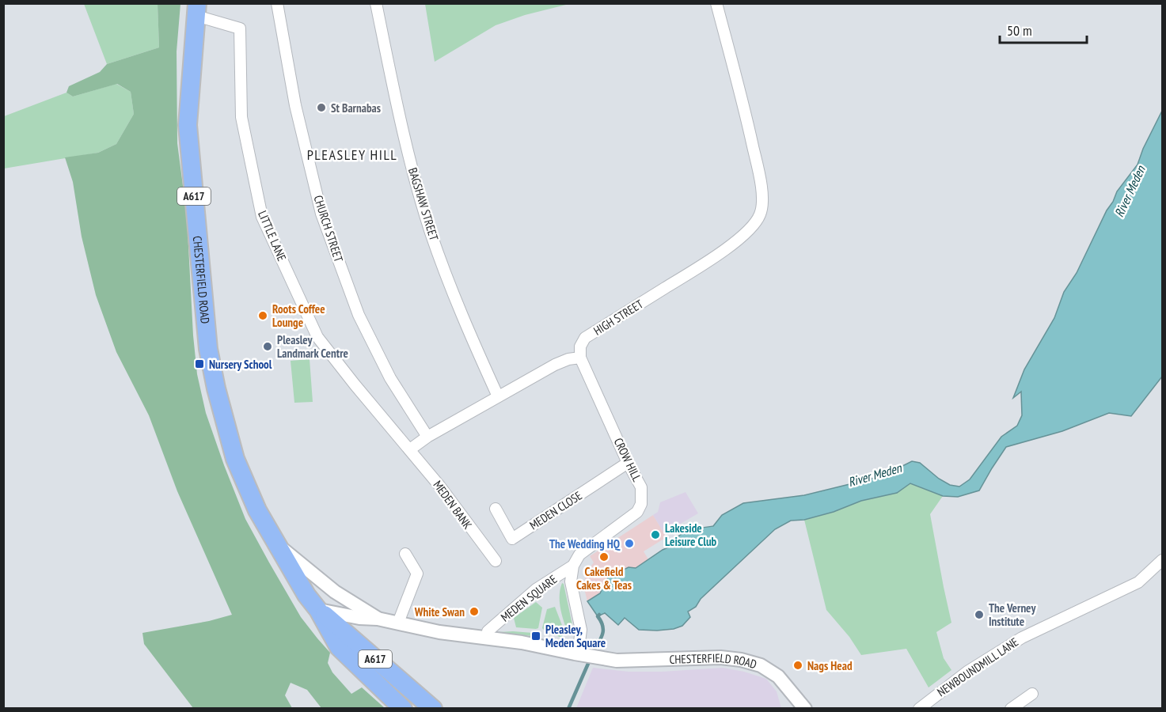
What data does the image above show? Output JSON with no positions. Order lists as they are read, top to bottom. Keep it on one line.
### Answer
{"streets":{"highway":["A617","CHESTERFIELD ROAD"],"street":["BAGSHAW STREET","CHURCH STREET","LITTLE LANE","HIGH STREET","CROW HILL","MEDEN BANK","MEDEN CLOSE","MEDEN SQUARE","NEWBOUNDMILL LANE"]},"crossings":[["A617","CHESTERFIELD ROAD"],["LITTLE LANE","CHESTERFIELD ROAD"],["LITTLE LANE","MEDEN BANK"],["CHESTERFIELD ROAD","MEDEN SQUARE"],["HIGH STREET","CROW HILL"],["CROW HILL","MEDEN CLOSE"],["CROW HILL","MEDEN SQUARE"]],"districts":["PLEASLEY HILL"],"water":["River Meden"],"places":{"other":["St Barnabas","Roots Coffee Lounge","Pleasley Landmark Centre","Lakeside Leisure Club","The Wedding HQ","Cakefield Cakes & Teas","White Swan","The Verney Institute","Nags Head"],"transit":["Nursery School","Pleasley, Meden Square"]},"scale_bar":"50 m"}
